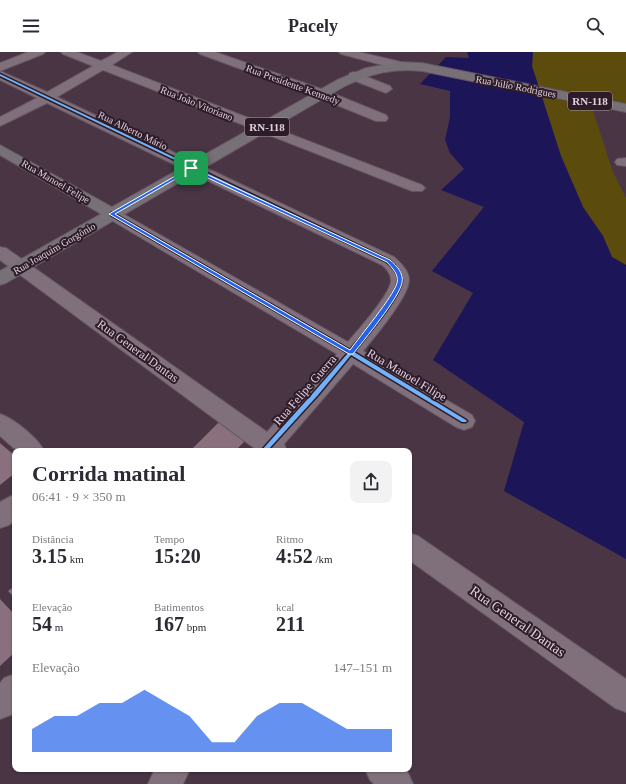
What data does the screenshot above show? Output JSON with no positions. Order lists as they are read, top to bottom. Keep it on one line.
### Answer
{"streets":{"main road":["Rua Júlio Rodrigues","RN-118","Rua Manoel Felipe","Rua Joaquim Gorgônio"],"street":["Rua Presidente Kennedy","Rua João Vitoriano","Rua Alberto Mário","Rua General Dantas","Rua Manoel Filipe","Rua Felipe Guerra"]},"crossings":[["Rua Presidente Kennedy","Rua Joaquim Gorgônio"],["Rua Júlio Rodrigues","Rua Joaquim Gorgônio"],["Rua João Vitoriano","Rua Joaquim Gorgônio"],["Rua Alberto Mário","Rua Joaquim Gorgônio"],["Rua Alberto Mário","Rua Felipe Guerra"],["Rua Manoel Felipe","Rua Joaquim Gorgônio"],["Rua Manoel Felipe","Rua Manoel Filipe"],["Rua Joaquim Gorgônio","Rua General Dantas"],["Rua Joaquim Gorgônio","Rua Manoel Filipe"],["Rua Manoel Filipe","Rua Felipe Guerra"]],"page":{"header":"Pacely","heading":["Corrida matinal","06:41 · 9 × 350 m"],"stats":[["Distância","3.15 km"],["Tempo","15:20"],["Ritmo","4:52 /km"],["Elevação","54 m"],["Batimentos","167 bpm"],["kcal","211"]],"chart":["Elevação","147–151 m"]}}
